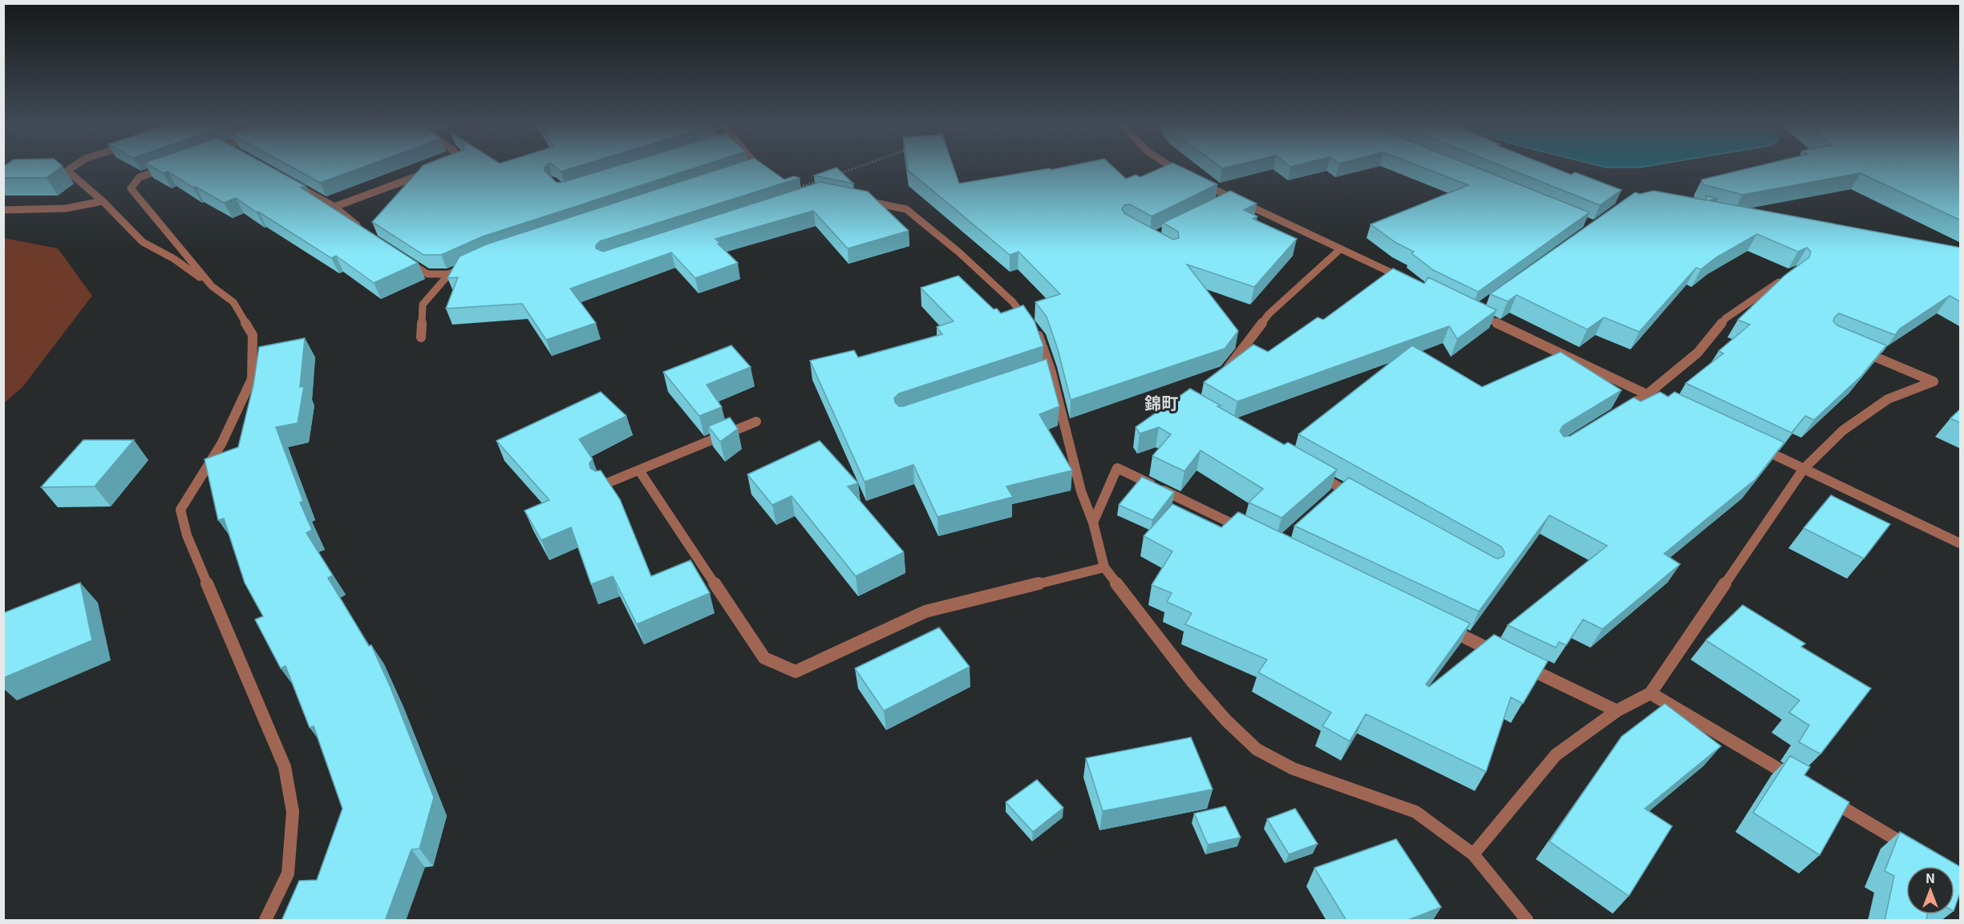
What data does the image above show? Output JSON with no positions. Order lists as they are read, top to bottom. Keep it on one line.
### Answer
{"districts":["錦町"],"north":"top"}
